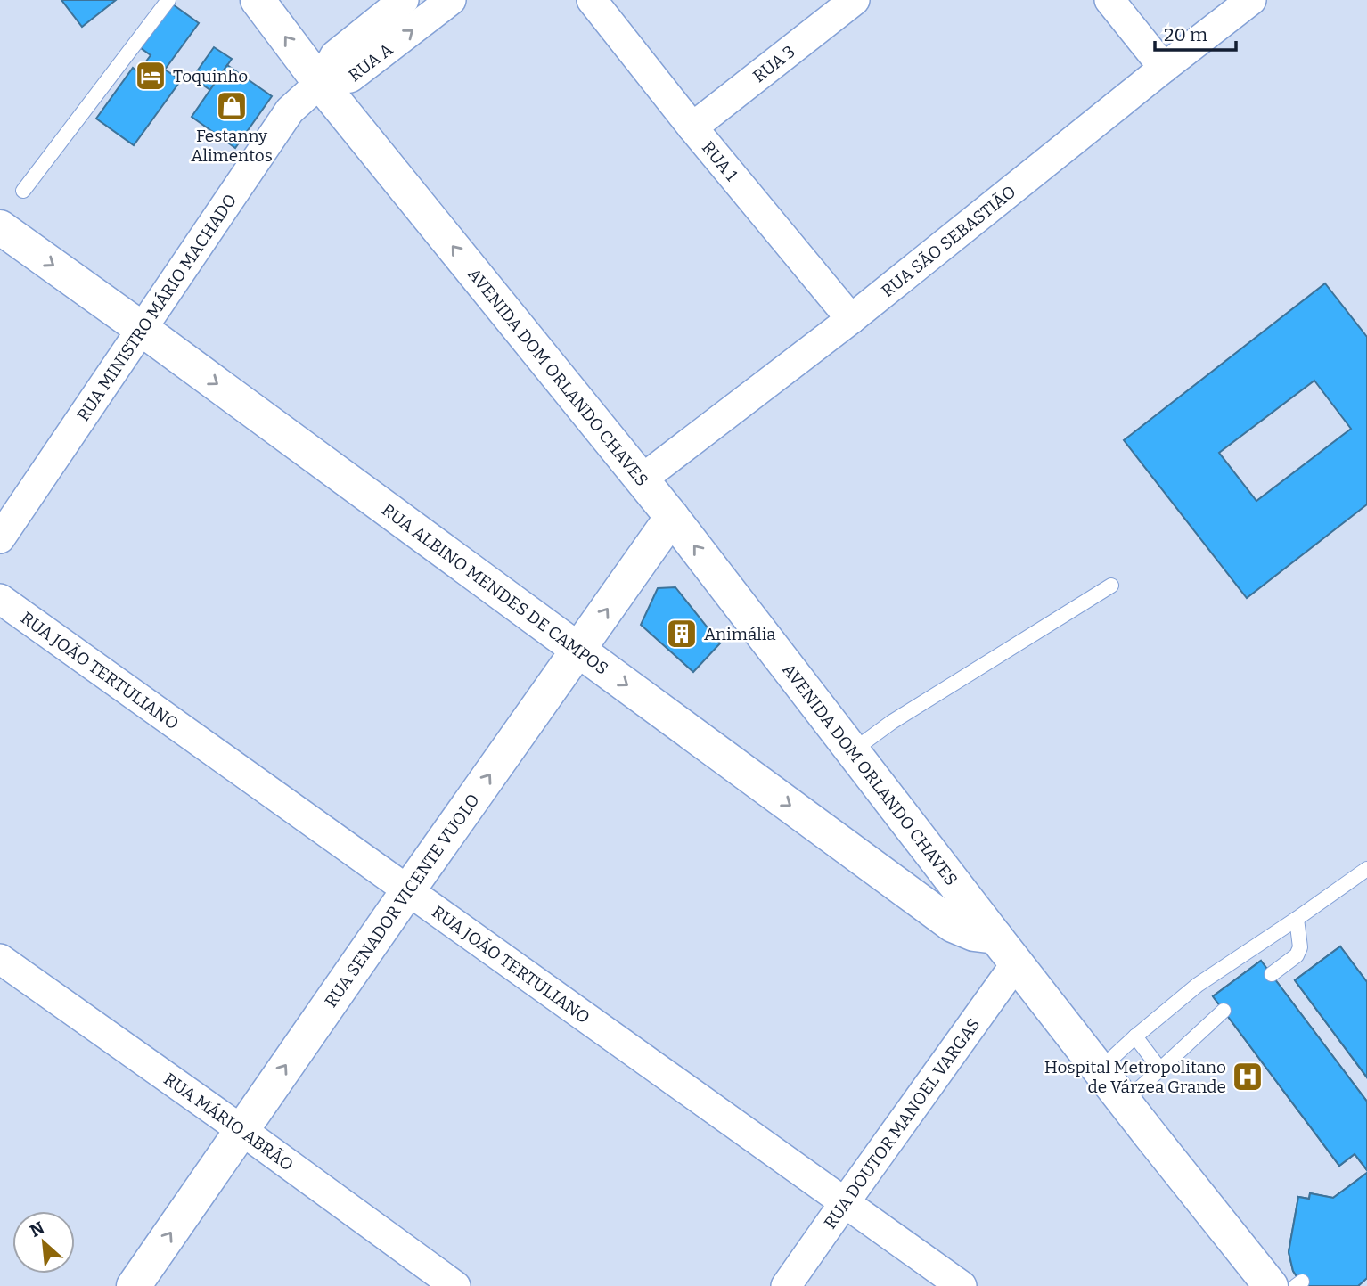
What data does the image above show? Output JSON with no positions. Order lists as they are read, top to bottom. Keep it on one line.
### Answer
{"streets":{"street":["RUA A","RUA 3","RUA 1","RUA SÃO SEBASTIÃO","RUA MINISTRO MÁRIO MACHADO","AVENIDA DOM ORLANDO CHAVES","RUA ALBINO MENDES DE CAMPOS","RUA JOÃO TERTULIANO","RUA SENADOR VICENTE VUOLO","RUA MÁRIO ABRÃO","RUA DOUTOR MANOEL VARGAS"]},"crossings":[["RUA A","RUA MINISTRO MÁRIO MACHADO"],["RUA A","AVENIDA DOM ORLANDO CHAVES"],["RUA 3","RUA 1"],["RUA 1","RUA SÃO SEBASTIÃO"],["RUA SÃO SEBASTIÃO","AVENIDA DOM ORLANDO CHAVES"],["RUA MINISTRO MÁRIO MACHADO","AVENIDA DOM ORLANDO CHAVES"],["RUA MINISTRO MÁRIO MACHADO","RUA ALBINO MENDES DE CAMPOS"],["AVENIDA DOM ORLANDO CHAVES","RUA ALBINO MENDES DE CAMPOS"],["AVENIDA DOM ORLANDO CHAVES","RUA SENADOR VICENTE VUOLO"],["AVENIDA DOM ORLANDO CHAVES","RUA DOUTOR MANOEL VARGAS"],["RUA ALBINO MENDES DE CAMPOS","RUA SENADOR VICENTE VUOLO"],["RUA JOÃO TERTULIANO","RUA SENADOR VICENTE VUOLO"],["RUA JOÃO TERTULIANO","RUA DOUTOR MANOEL VARGAS"],["RUA SENADOR VICENTE VUOLO","RUA MÁRIO ABRÃO"]],"one_way":["AVENIDA DOM ORLANDO CHAVES","RUA ALBINO MENDES DE CAMPOS","RUA SENADOR VICENTE VUOLO"],"places":{"hotel":["Toquinho"],"shop":["Festanny Alimentos"],"building":["Animália"],"hospital":["Hospital Metropolitano de Várzea Grande"]},"scale_bar":"20 m","north":"top left"}
